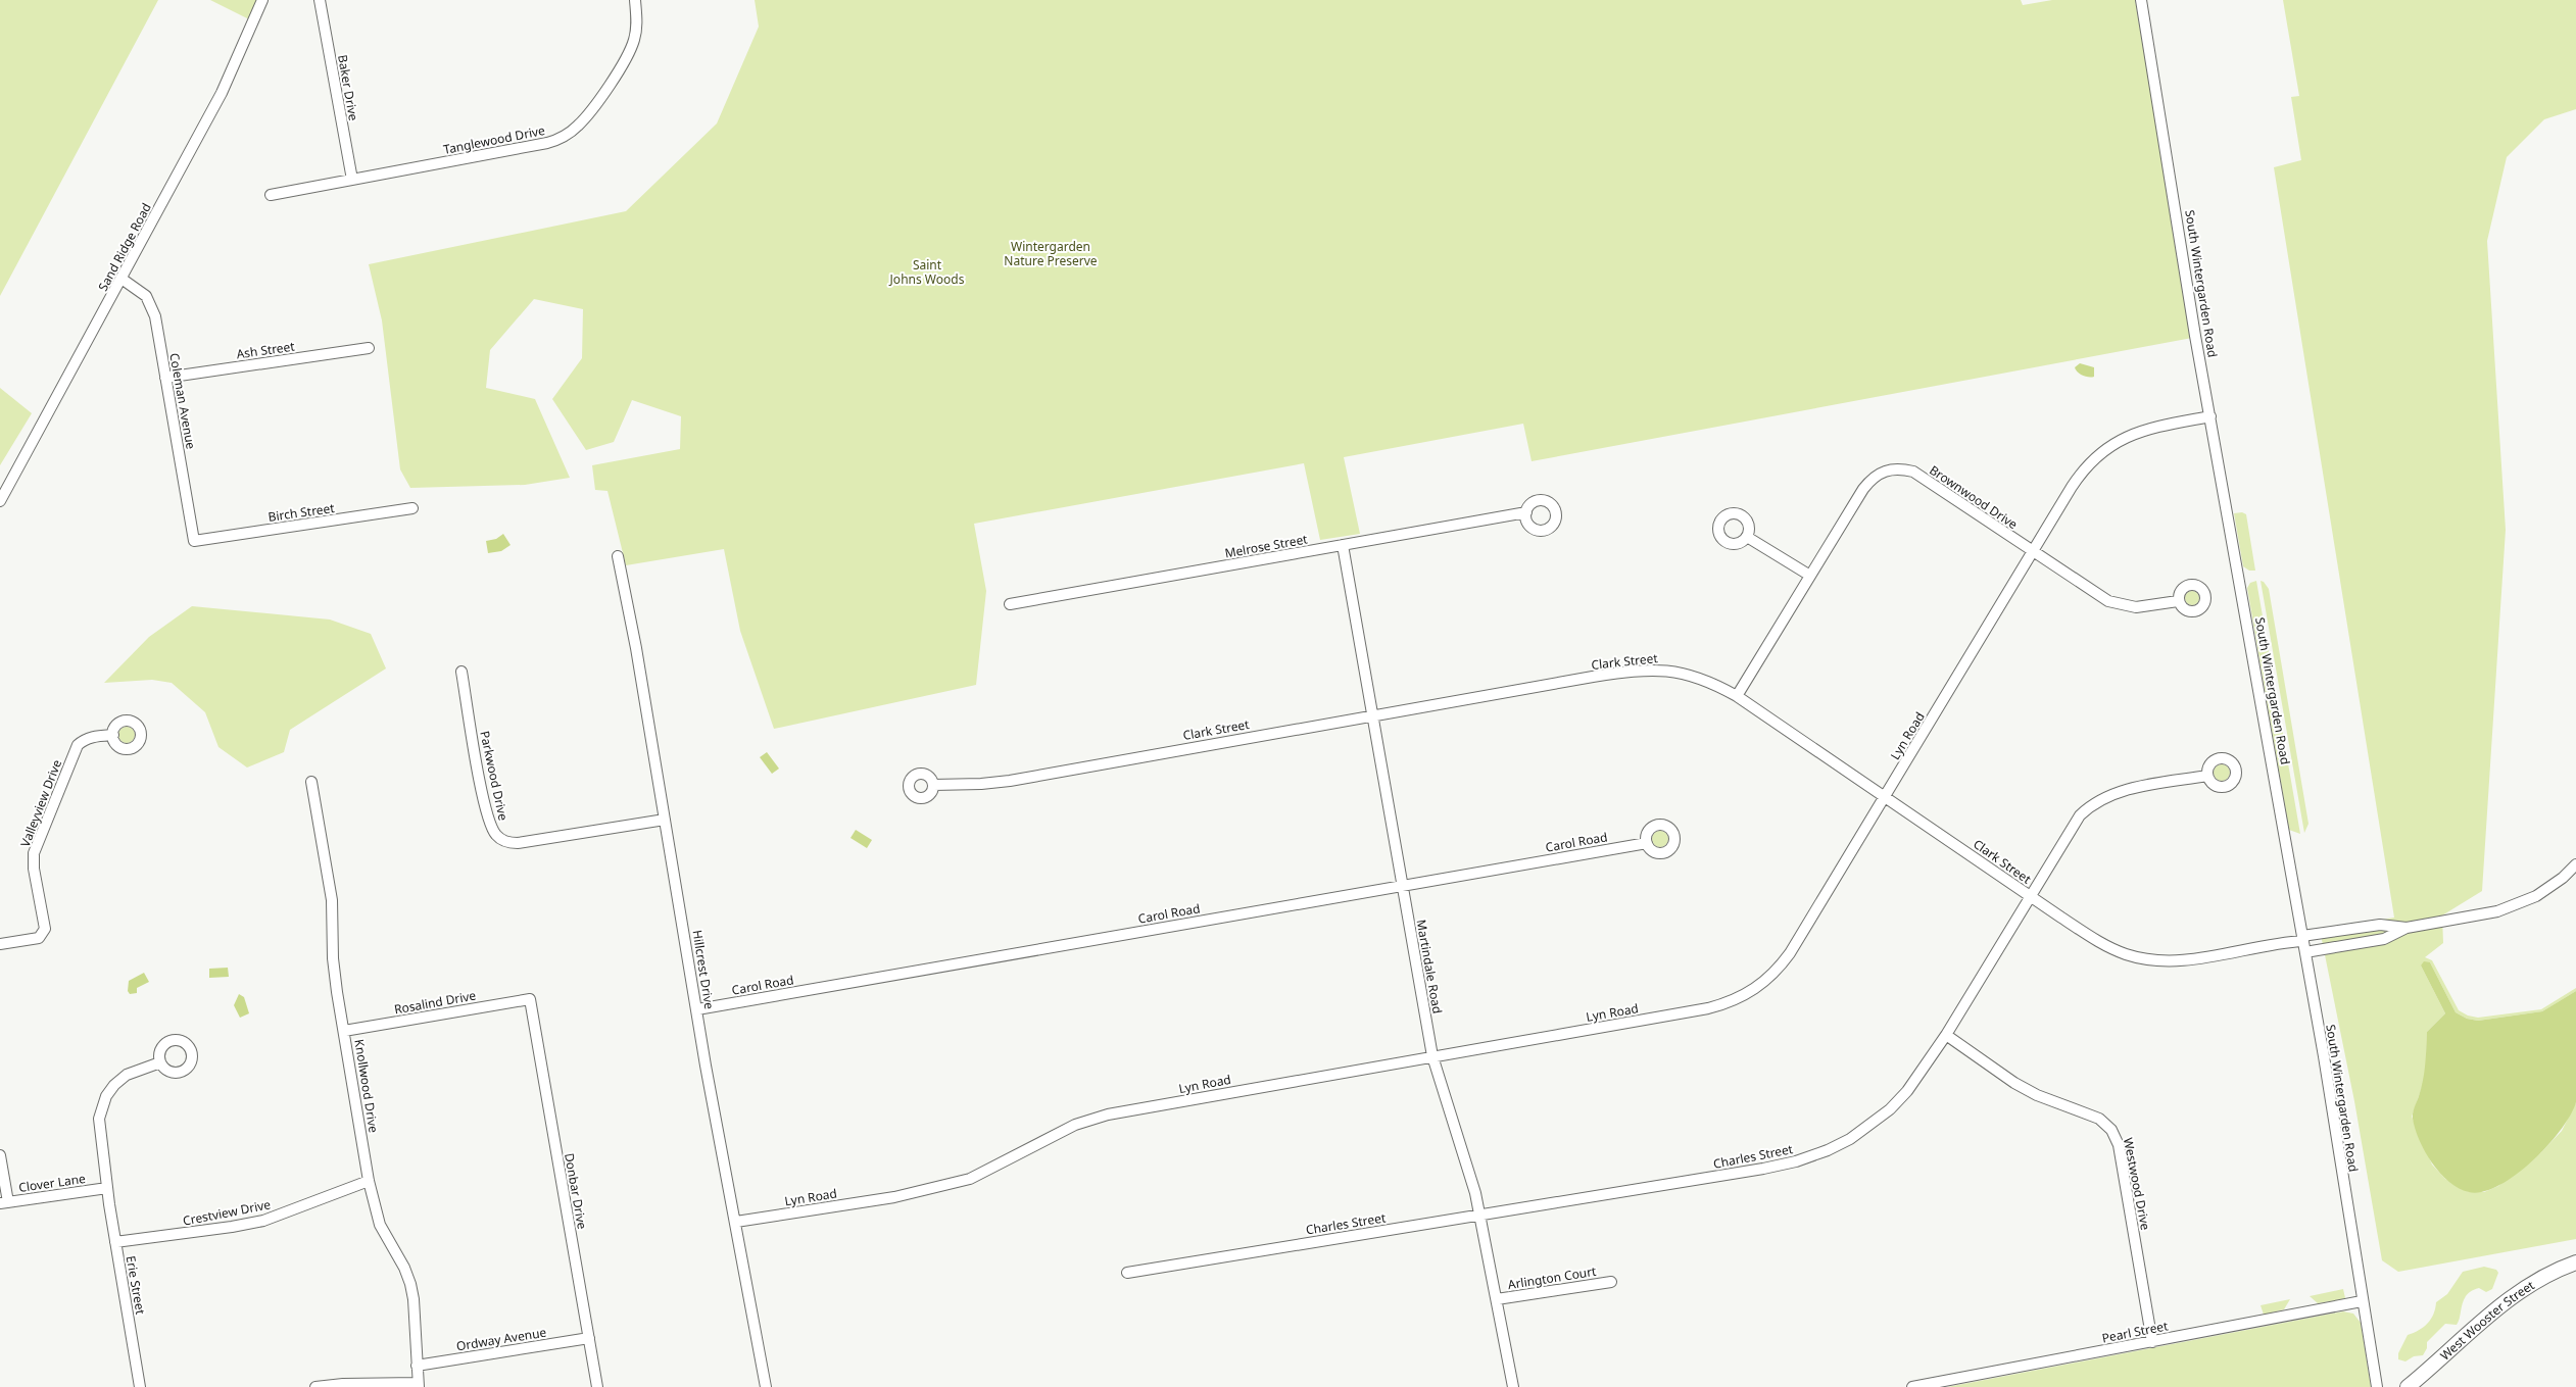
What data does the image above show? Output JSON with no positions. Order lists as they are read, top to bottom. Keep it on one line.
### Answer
{"streets":{"main road":["West Wooster Street"],"street":["Baker Drive","Tanglewood Drive","Sand Ridge Road","South Wintergarden Road","Ash Street","Coleman Avenue","Brownwood Drive","Birch Street","Melrose Street","Clark Street","Lyn Road","Parkwood Drive","Valleyview Drive","Carol Road","Martindale Road","Hillcrest Drive","Rosalind Drive","Knollwood Drive","Charles Street","Clover Lane","Westwood Drive","Donbar Drive","Crestview Drive","Arlington Court","Erie Street","Pearl Street","Ordway Avenue"]},"crossings":[["Baker Drive","Tanglewood Drive"],["Sand Ridge Road","Coleman Avenue"],["South Wintergarden Road","Clark Street"],["South Wintergarden Road","Lyn Road"],["South Wintergarden Road","Pearl Street"],["Ash Street","Coleman Avenue"],["Coleman Avenue","Birch Street"],["Brownwood Drive","Clark Street"],["Brownwood Drive","Lyn Road"],["Melrose Street","Martindale Road"],["Clark Street","Lyn Road"],["Clark Street","Martindale Road"],["Clark Street","Charles Street"],["Lyn Road","Martindale Road"],["Lyn Road","Hillcrest Drive"],["Parkwood Drive","Hillcrest Drive"],["Carol Road","Martindale Road"],["Carol Road","Hillcrest Drive"],["Martindale Road","Charles Street"],["Martindale Road","Arlington Court"],["Rosalind Drive","Knollwood Drive"],["Rosalind Drive","Donbar Drive"],["Knollwood Drive","Crestview Drive"],["Knollwood Drive","Ordway Avenue"],["Charles Street","Westwood Drive"],["Clover Lane","Erie Street"],["Westwood Drive","Pearl Street"],["Donbar Drive","Ordway Avenue"],["Crestview Drive","Erie Street"]],"parks":["Wintergarden Nature Preserve","Saint Johns Woods"]}
